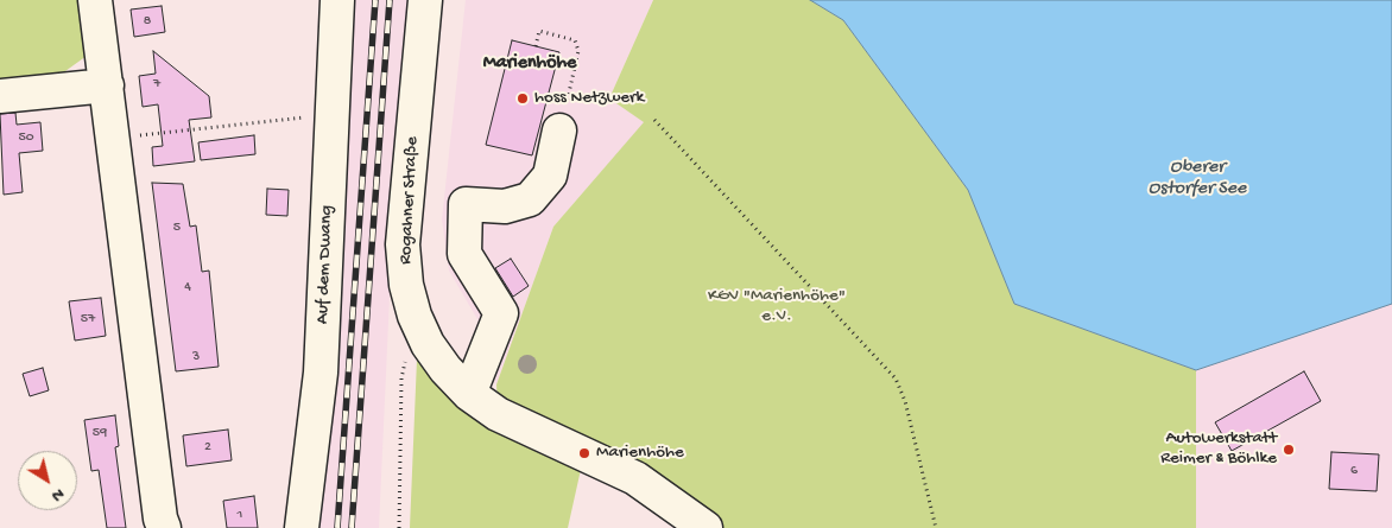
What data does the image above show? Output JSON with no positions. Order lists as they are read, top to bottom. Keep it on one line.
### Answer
{"streets":{"street":["Rogahner Straße","Auf dem Dwang"]},"districts":["Marienhöhe"],"water":["Oberer Ostorfer See"],"parks":["KGV \"Marienhöhe\" e.V."],"places":["hoss Netzwerk","Autowerkstatt Reimer & Böhlke","Marienhöhe"],"house_numbers":["8","7","50","5","4","57","3","59","2","6","1"],"north":"bottom right"}
